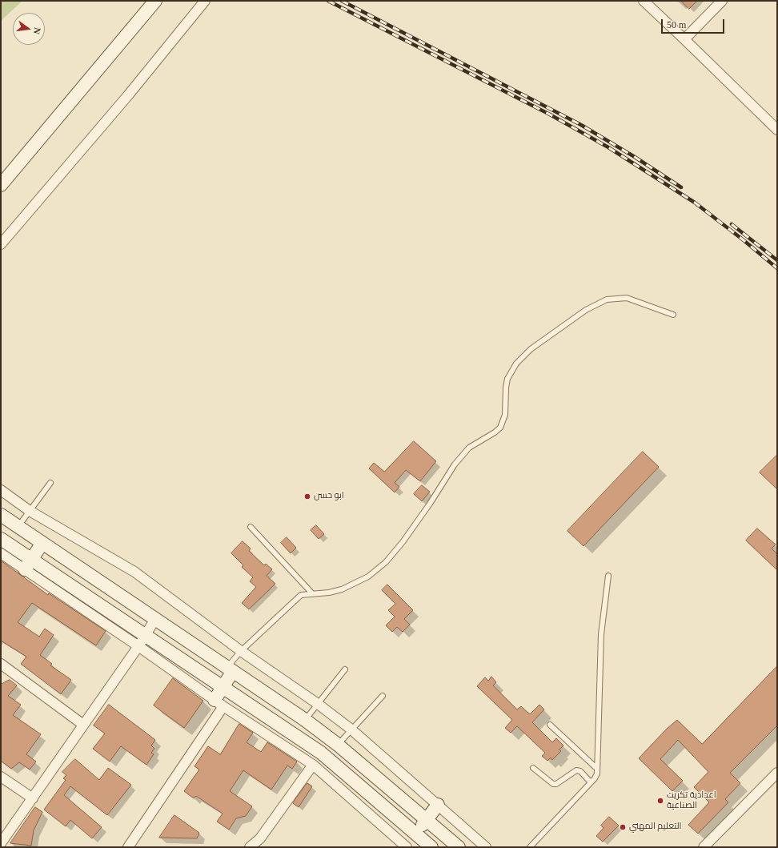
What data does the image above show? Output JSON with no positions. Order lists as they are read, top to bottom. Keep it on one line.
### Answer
{"places":["ابو حسن","اعدادية تكريت الصناعية","التعليم المهني"],"scale_bar":"50 m","north":"right"}
